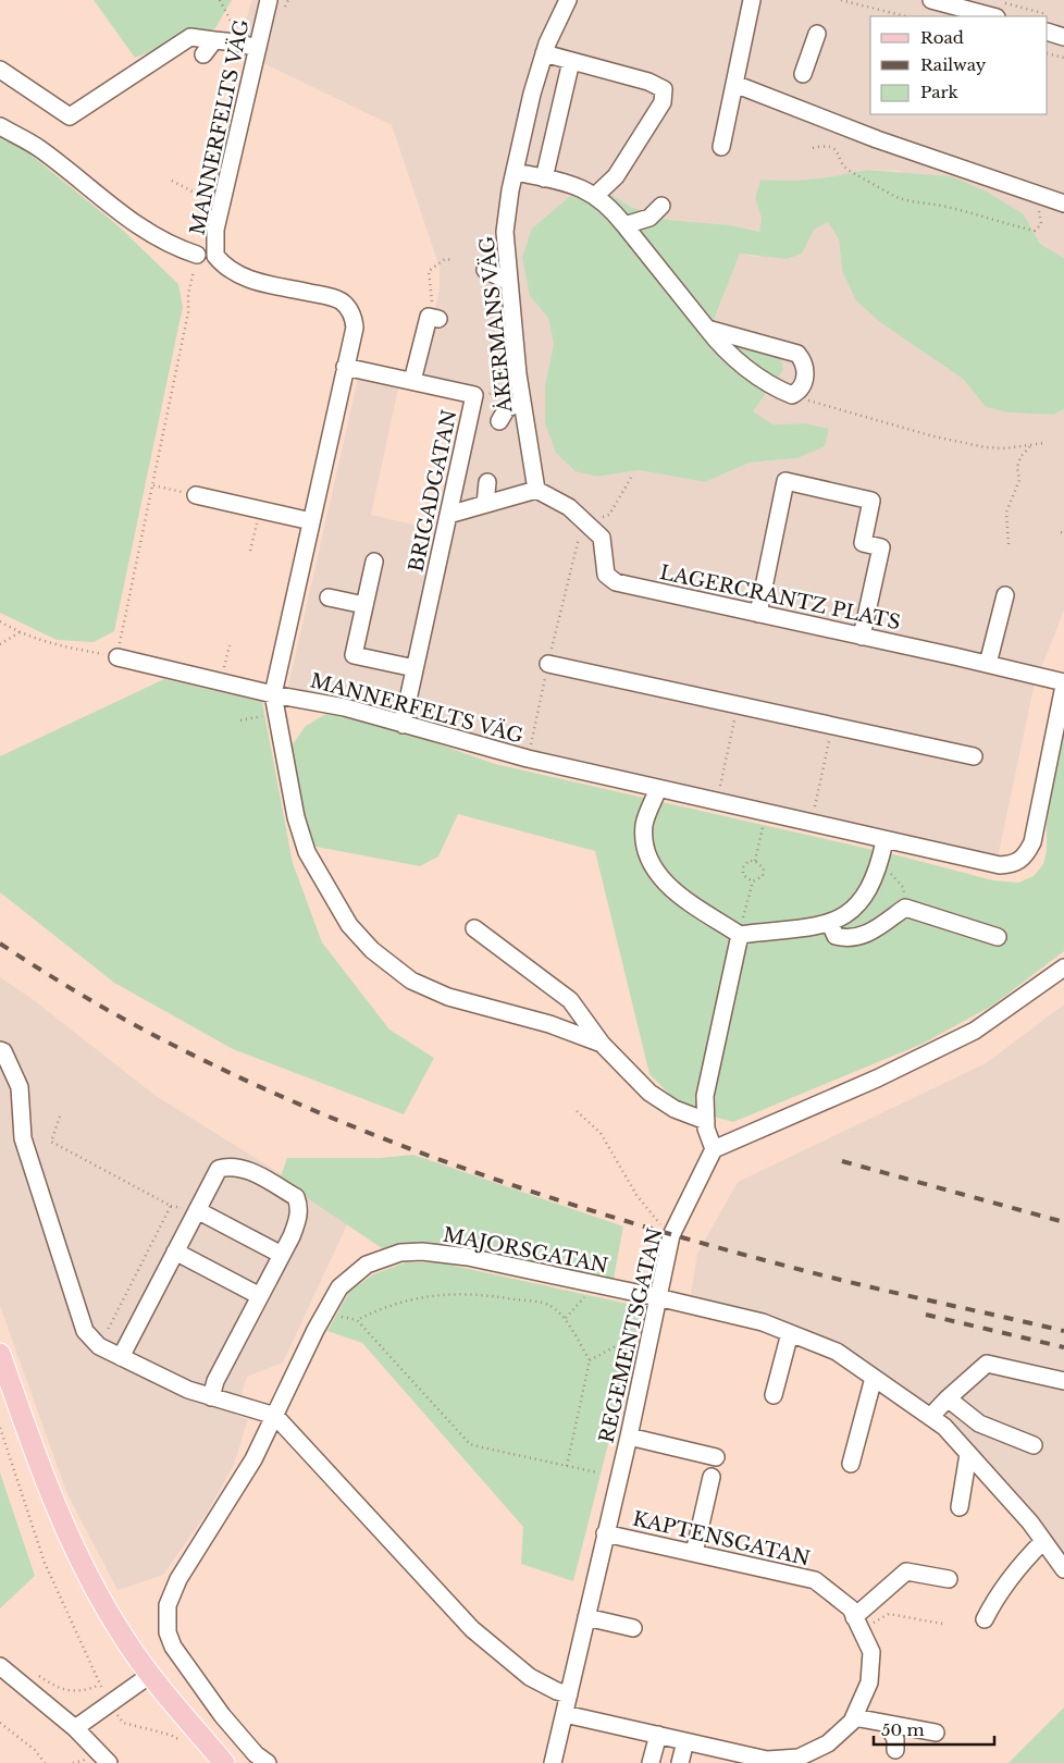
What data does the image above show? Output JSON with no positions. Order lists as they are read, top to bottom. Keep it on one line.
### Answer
{"streets":{"street":["MANNERFELTS VÄG","ÅKERMANS VÄG","BRIGADGATAN","LAGERCRANTZ PLATS","MAJORSGATAN","REGEMENTSGATAN","KAPTENSGATAN"]},"crossings":[["MANNERFELTS VÄG","BRIGADGATAN"],["MANNERFELTS VÄG","LAGERCRANTZ PLATS"],["ÅKERMANS VÄG","LAGERCRANTZ PLATS"],["MAJORSGATAN","REGEMENTSGATAN"],["REGEMENTSGATAN","KAPTENSGATAN"]],"legend":["Road","Railway","Park"],"scale_bar":"50 m"}
